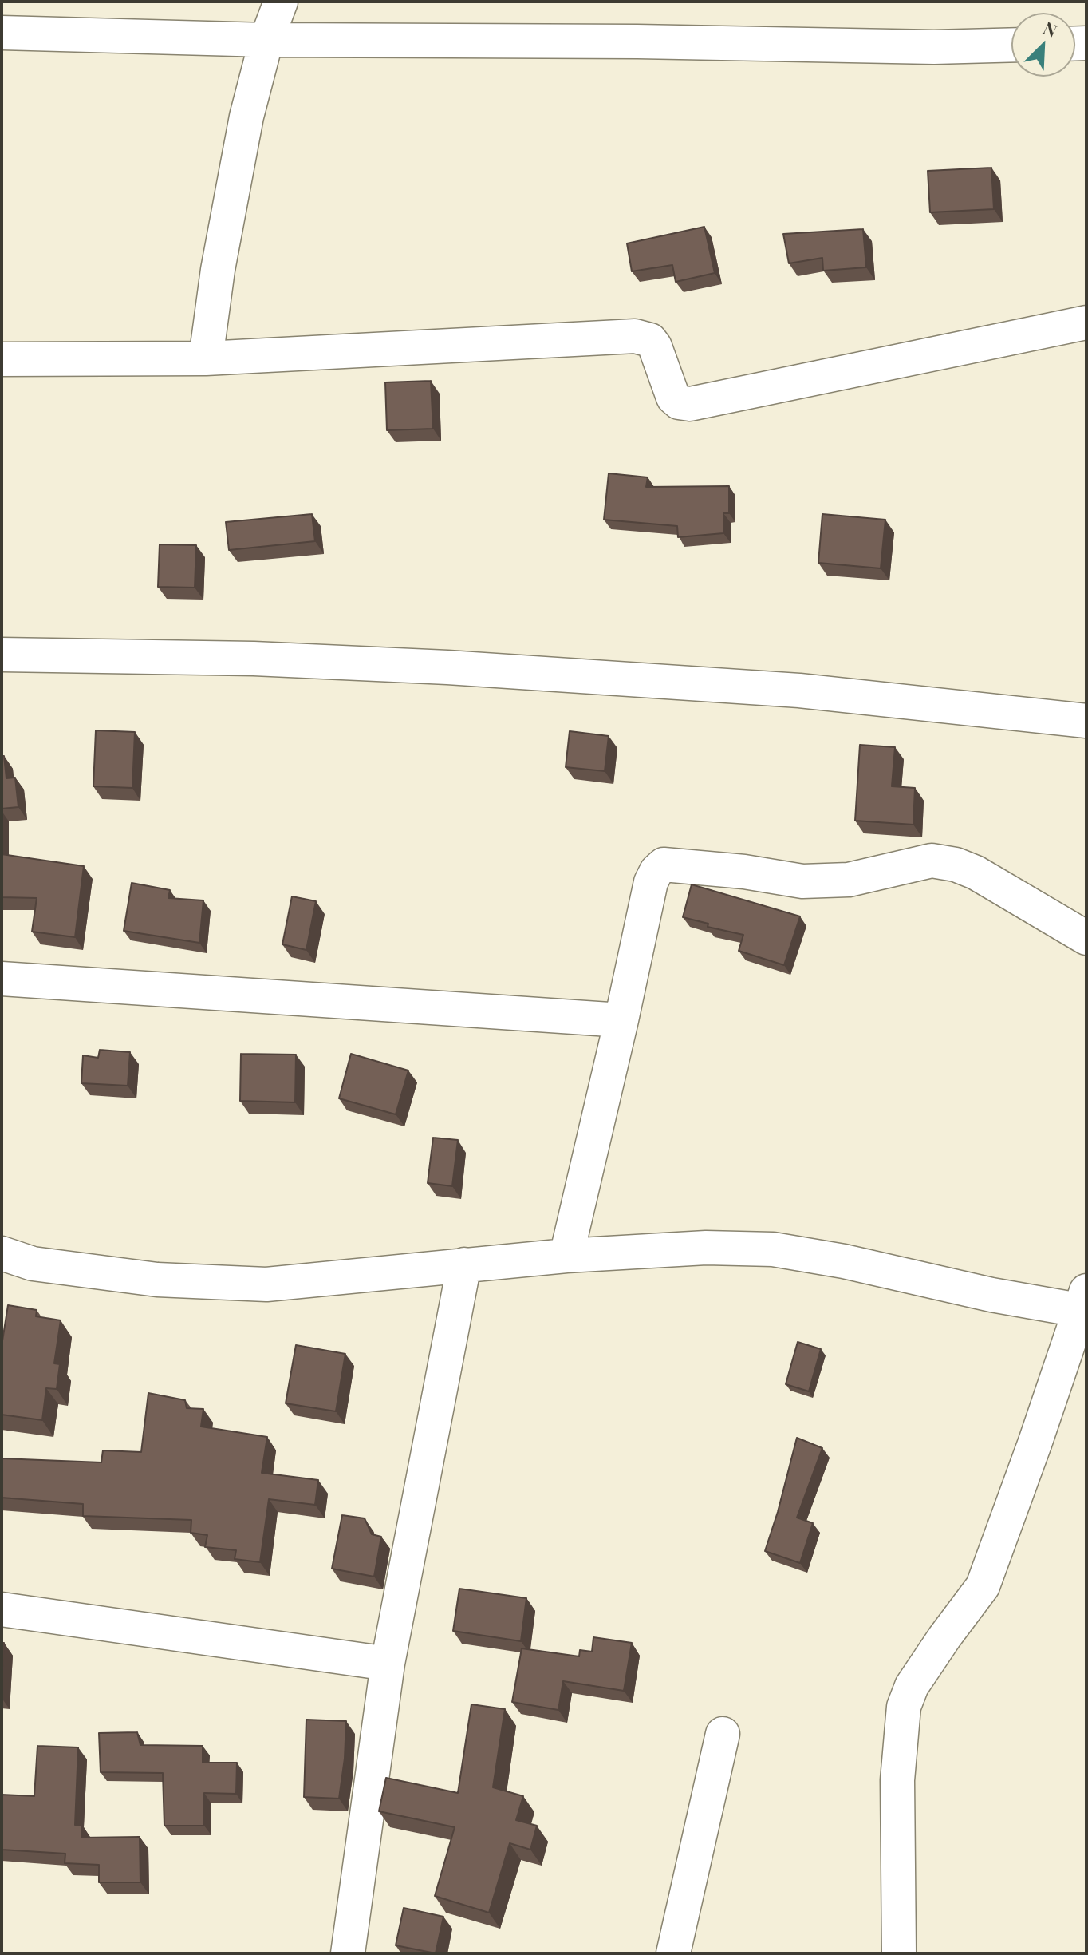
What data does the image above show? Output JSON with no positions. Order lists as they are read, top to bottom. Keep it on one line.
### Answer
{"north":"top right"}
